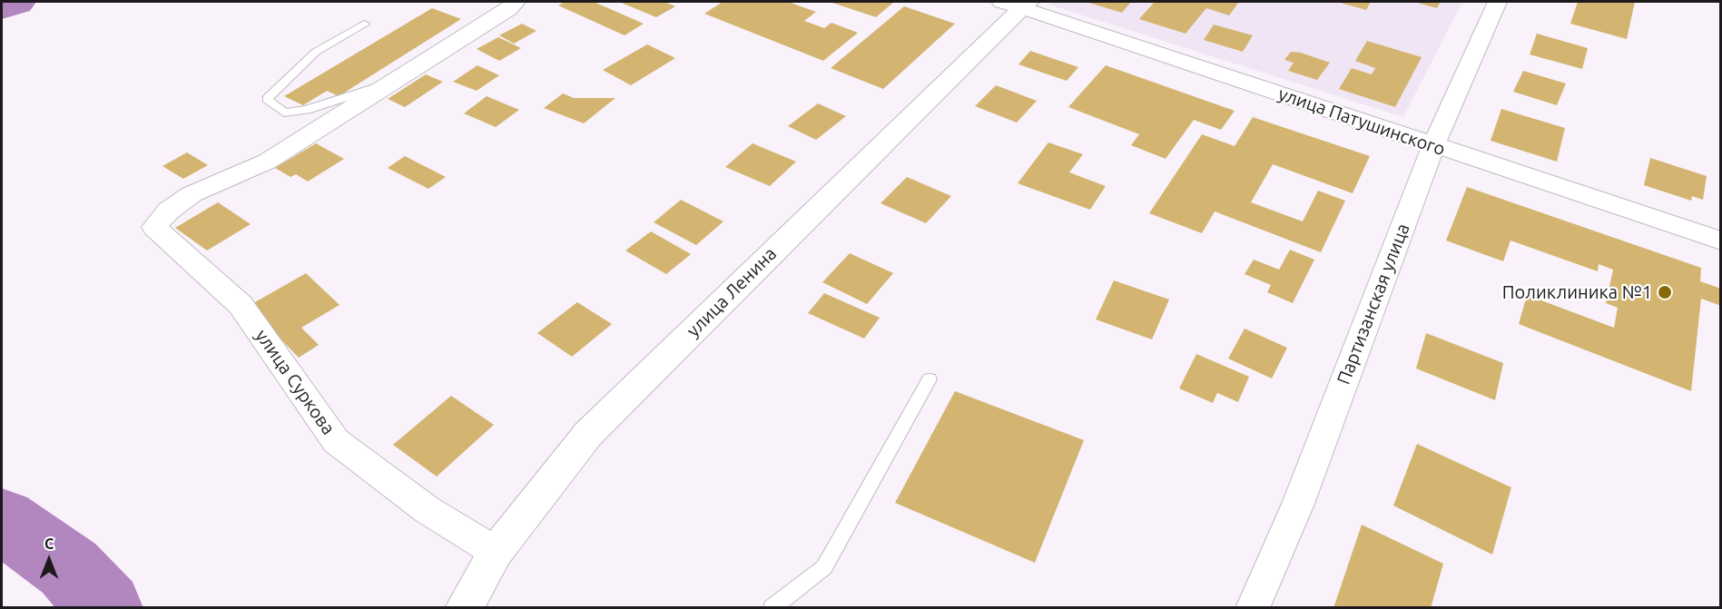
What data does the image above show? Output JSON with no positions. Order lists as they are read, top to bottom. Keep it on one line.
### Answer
{"streets":{"main road":["улица Ленина"],"street":["улица Патушинского","Партизанская улица","улица Суркова"]},"crossings":[["улица Патушинского","улица Ленина"],["улица Патушинского","Партизанская улица"],["улица Ленина","улица Суркова"]],"places":["Поликлиника №1"],"north":"top"}
